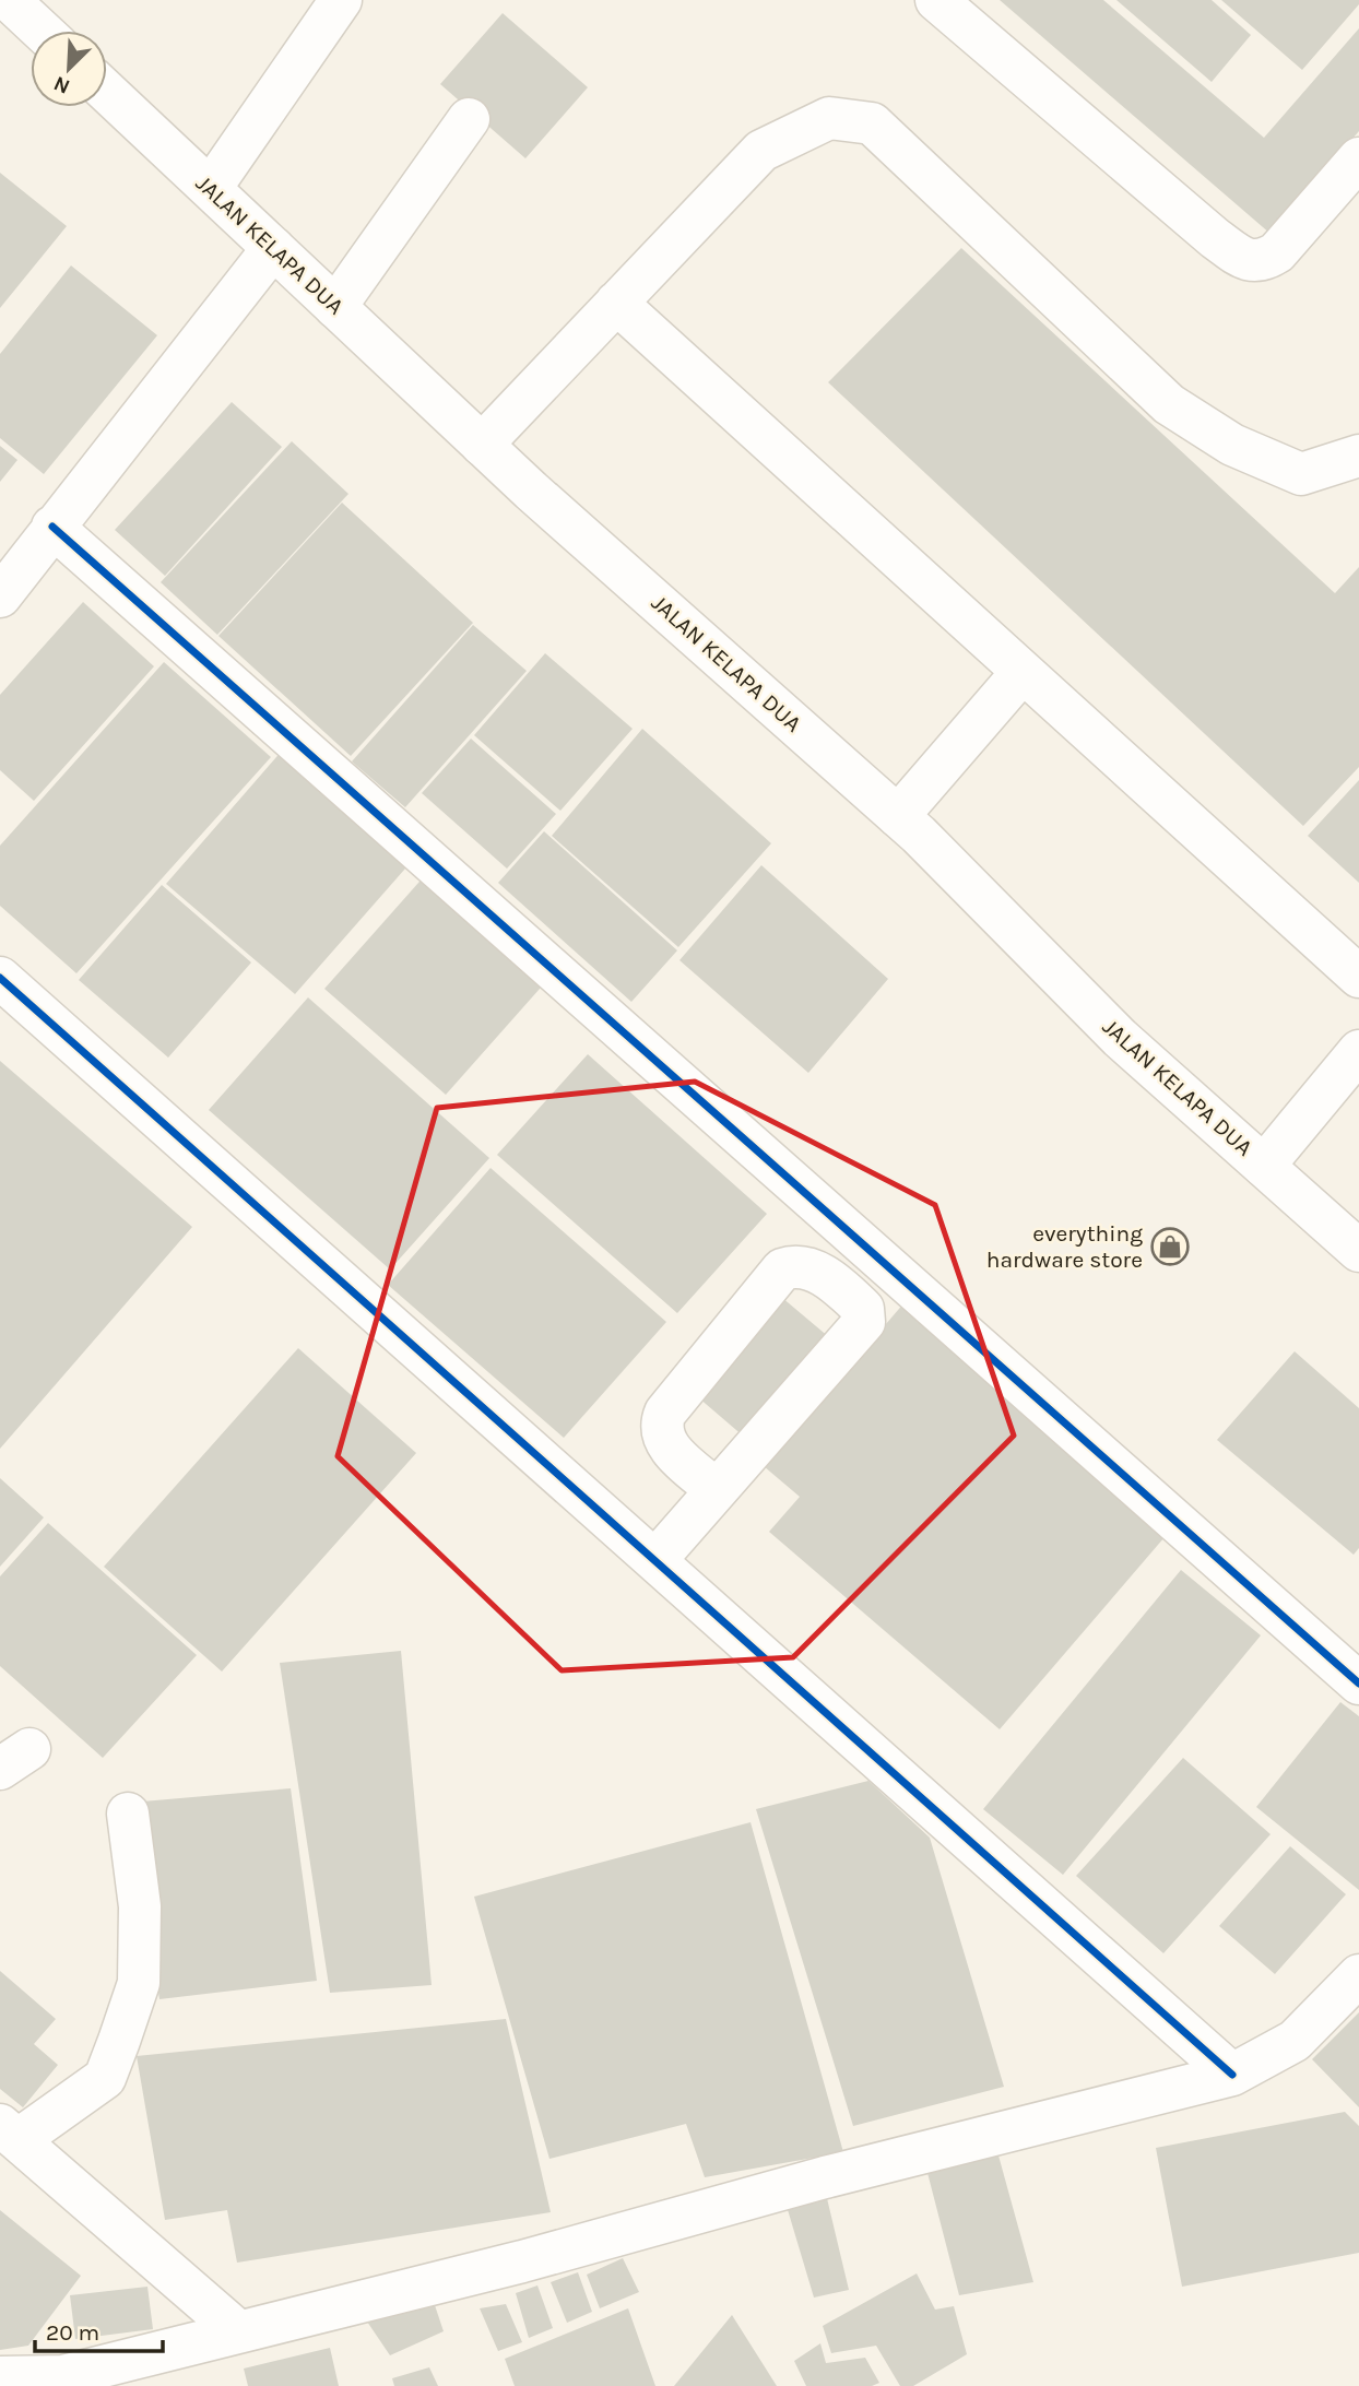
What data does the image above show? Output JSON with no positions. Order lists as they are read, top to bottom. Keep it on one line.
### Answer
{"streets":{"main road":["JALAN KELAPA DUA"]},"places":{"shop":["everything hardware store"]},"scale_bar":"20 m","north":"bottom left"}
